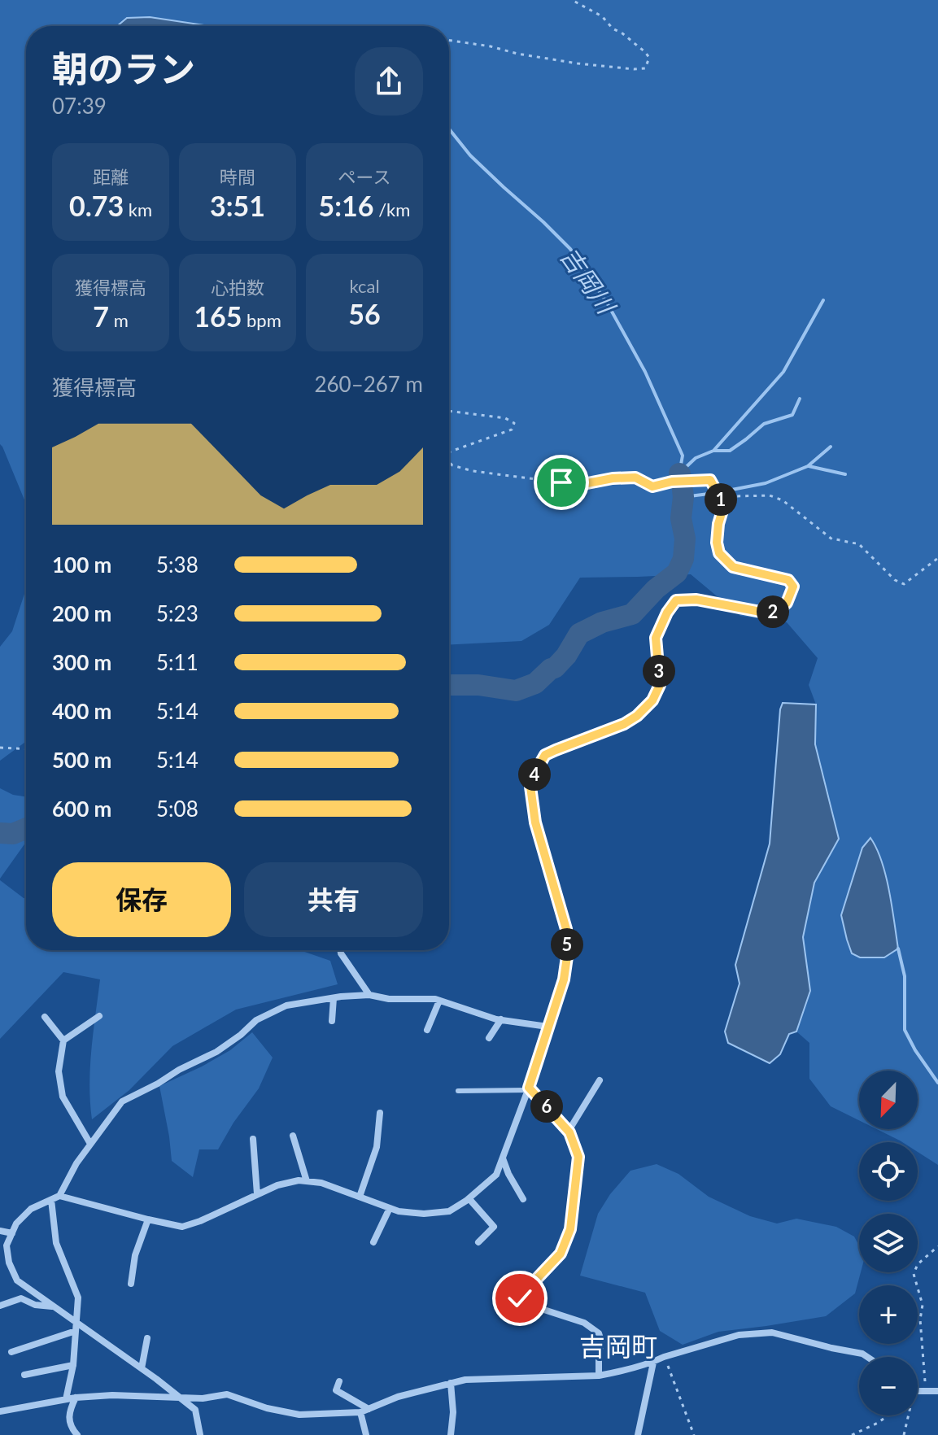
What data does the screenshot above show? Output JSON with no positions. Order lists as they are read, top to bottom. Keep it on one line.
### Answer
{"districts":["吉岡町"],"water":["吉岡川"],"north":"bottom left","page":{"heading":["朝のラン","07:39"],"stats":[["距離","0.73 km"],["時間","3:51"],["ペース","5:16 /km"],["獲得標高","7 m"],["心拍数","165 bpm"],["kcal","56"]],"chart":["獲得標高","260–267 m"],"pins":["1","2","3","4","5","6"],"list":[{"name":"100 m","note":"5:38"},{"name":"200 m","note":"5:23"},{"name":"300 m","note":"5:11"},{"name":"400 m","note":"5:14"},{"name":"500 m","note":"5:14"},{"name":"600 m","note":"5:08"}],"buttons":["保存","共有"],"map_buttons":["+","−"]}}
